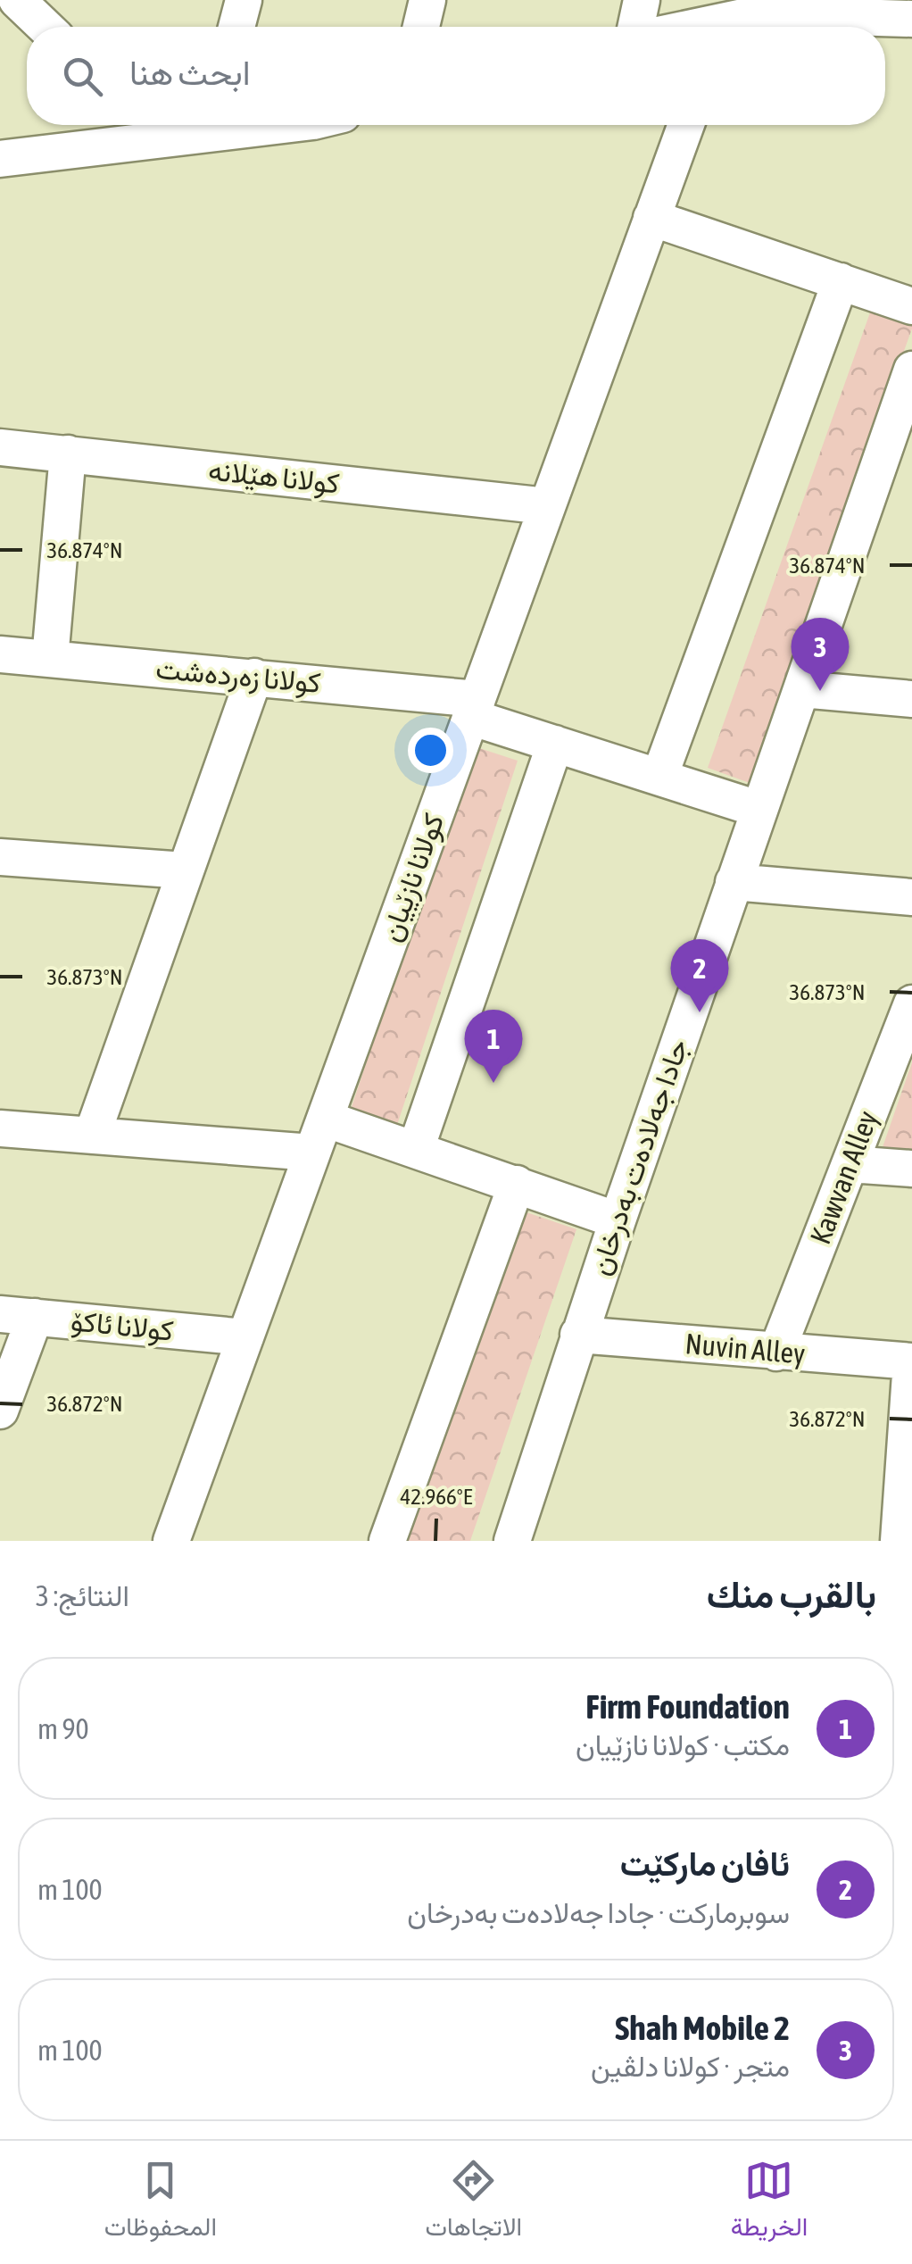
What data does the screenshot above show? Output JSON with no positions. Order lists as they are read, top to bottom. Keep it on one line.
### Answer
{"streets":{"street":["کولانا هێلانە","کولانا زەردەشت","کولانا نازێیان","جادا جەلادەت بەدرخان","Kawvan Alley","کولانا ئاکۆ","Nuvin Alley"]},"crossings":[["کولانا هێلانە","کولانا نازێیان"],["کولانا زەردەشت","کولانا نازێیان"],["کولانا زەردەشت","جادا جەلادەت بەدرخان"],["کولانا نازێیان","کولانا ئاکۆ"],["جادا جەلادەت بەدرخان","Nuvin Alley"],["Kawvan Alley","Nuvin Alley"]],"page":{"search":"ابحث هنا","pins":["3","2","1"],"heading":["بالقرب منك","النتائج: 3"],"list":[{"mark":"1","name":"Firm Foundation","note":"مكتب · کولانا نازێیان","value":"90 m"},{"mark":"2","name":"ئافان مارکێت","note":"سوبرماركت · جادا جەلادەت بەدرخان","value":"100 m"},{"mark":"3","name":"Shah Mobile 2","note":"متجر · کولانا دلڤین","value":"100 m"}],"nav":["الخريطة","الاتجاهات","المحفوظات"]},"coordinates":["36.874°N","36.873°N","36.872°N","42.966°E"]}
